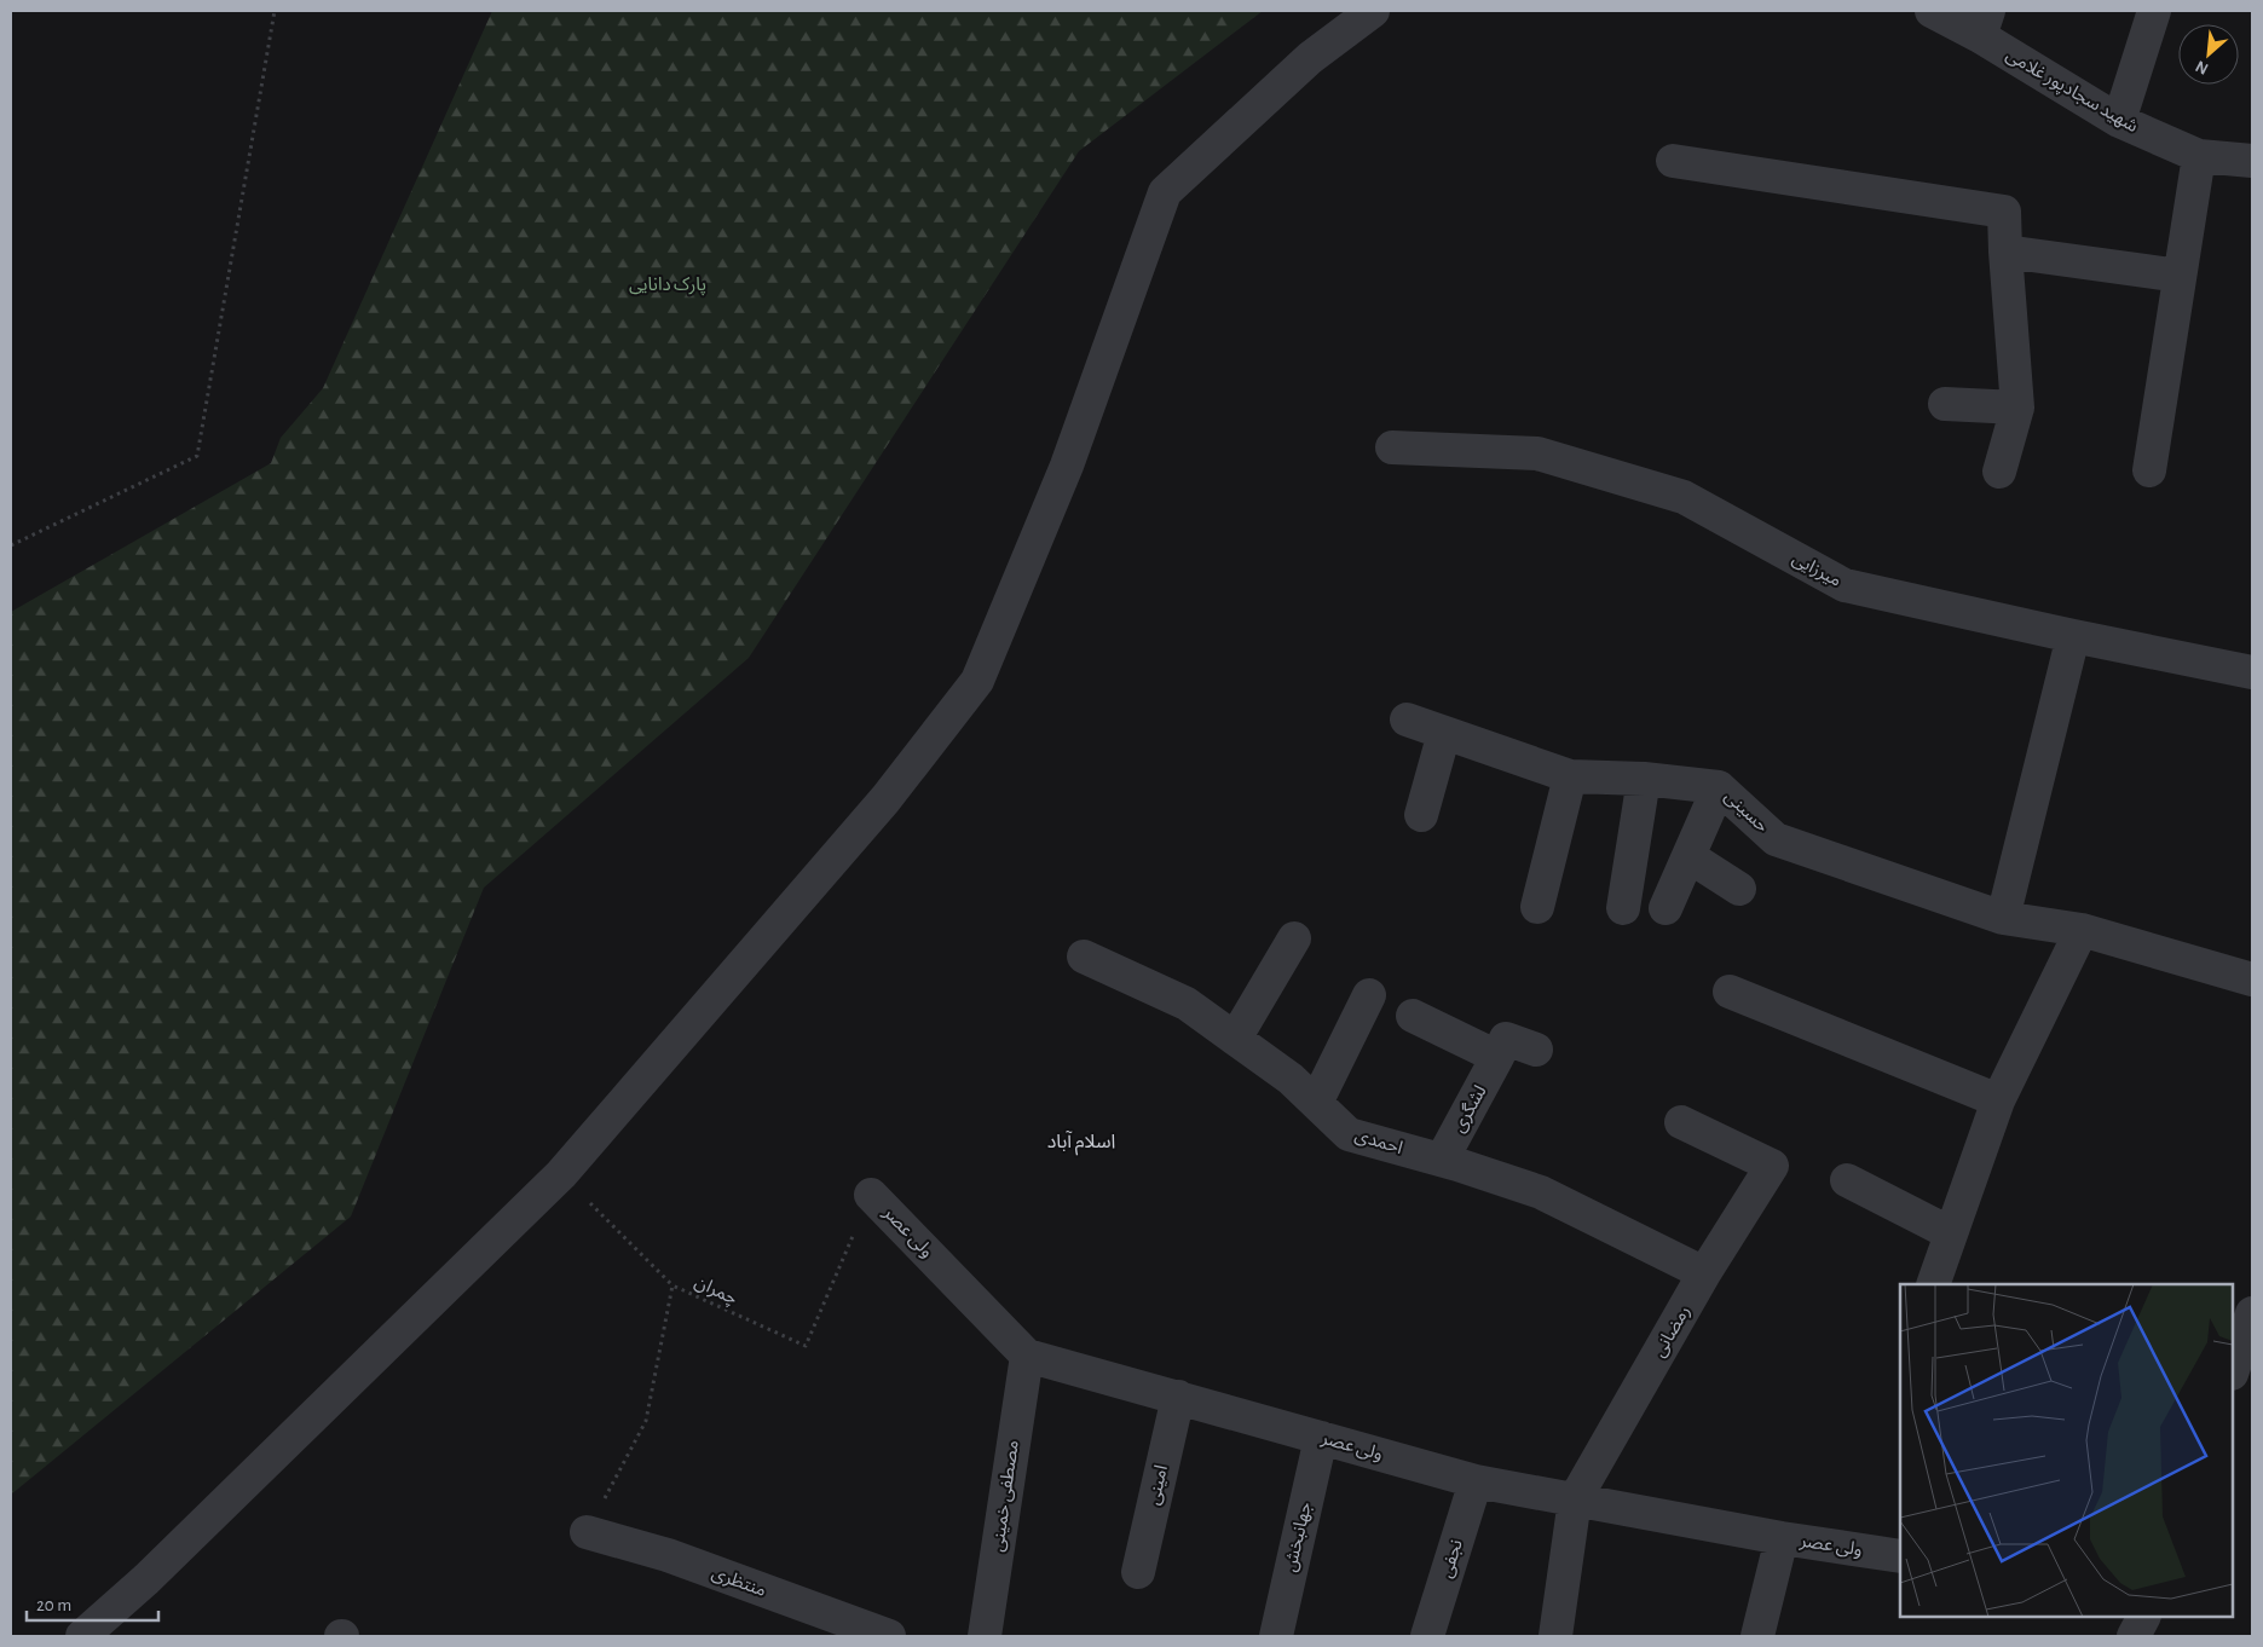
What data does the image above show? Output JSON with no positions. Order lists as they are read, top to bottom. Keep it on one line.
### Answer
{"streets":{"street":["شهید سجادپور غلامی","میرزایی","حسینی","لشگری","احمدی","ولی عصر","رمضانی","امینی","مصطفی خمینی","جهانبخش","نجفی","منتظری"],"path":["چمران"]},"crossings":[["لشگری","احمدی"],["احمدی","رمضانی"],["ولی عصر","چمران"],["ولی عصر","رمضانی"],["ولی عصر","امینی"],["ولی عصر","مصطفی خمینی"],["ولی عصر","جهانبخش"],["ولی عصر","نجفی"],["چمران","منتظری"]],"districts":["اسلام آباد"],"parks":["پارک دانایی"],"scale_bar":"20 m","north":"bottom left"}
